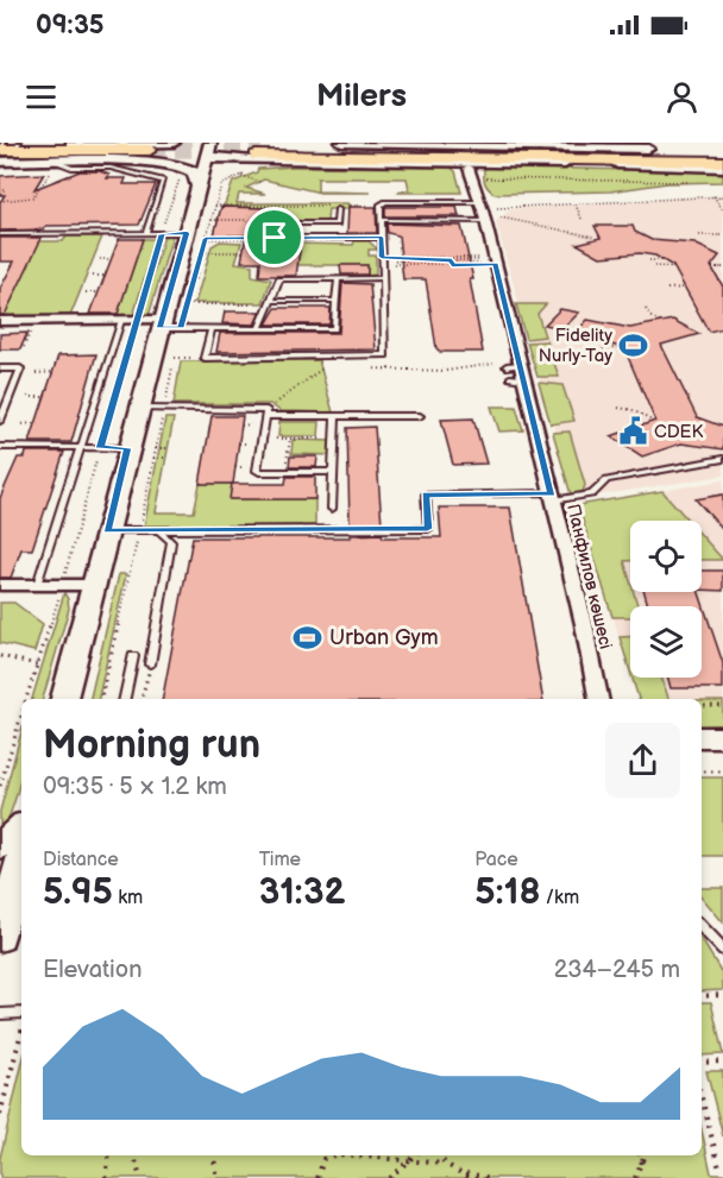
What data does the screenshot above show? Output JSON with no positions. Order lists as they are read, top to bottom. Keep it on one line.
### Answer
{"streets":{"street":["Панфилов көшесі"]},"places":{"sports":["Fidelity Nurly-Tay","Urban Gym"],"public building":["CDEK"]},"page":{"status":"09:35","header":"Milers","heading":["Morning run","09:35 · 5 × 1.2 km"],"stats":[["Distance","5.95 km"],["Time","31:32"],["Pace","5:18 /km"]],"chart":["Elevation","234–245 m"]}}
